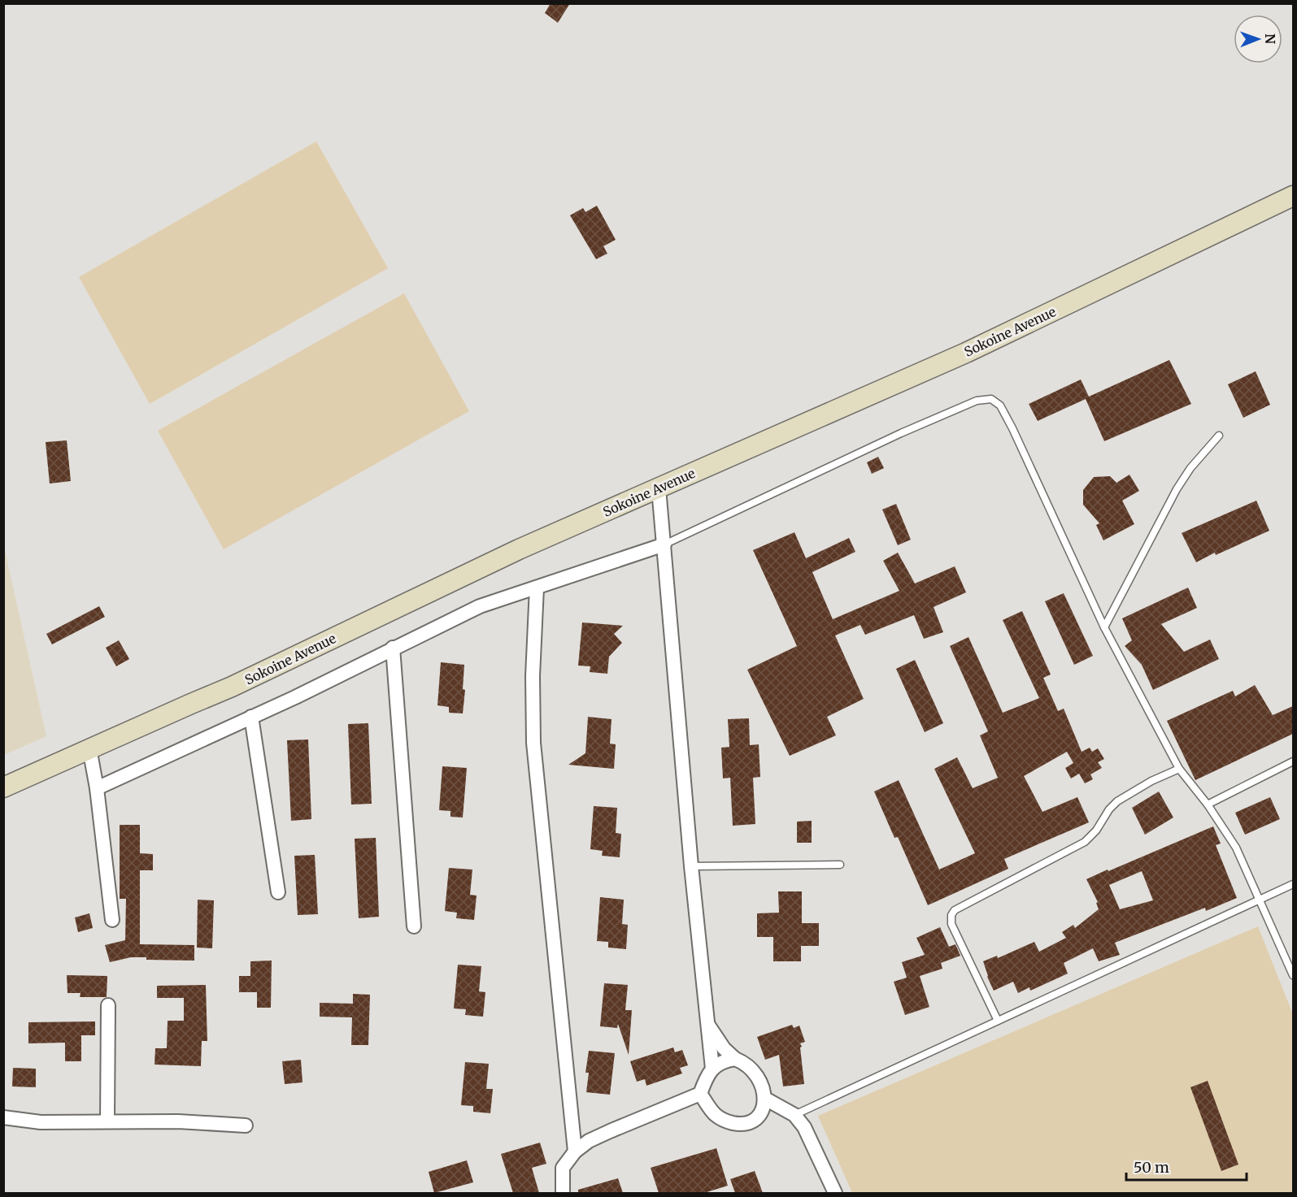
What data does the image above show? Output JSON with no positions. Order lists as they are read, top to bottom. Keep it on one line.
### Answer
{"streets":{"street":["Sokoine Avenue"]},"scale_bar":"50 m","north":"right"}
